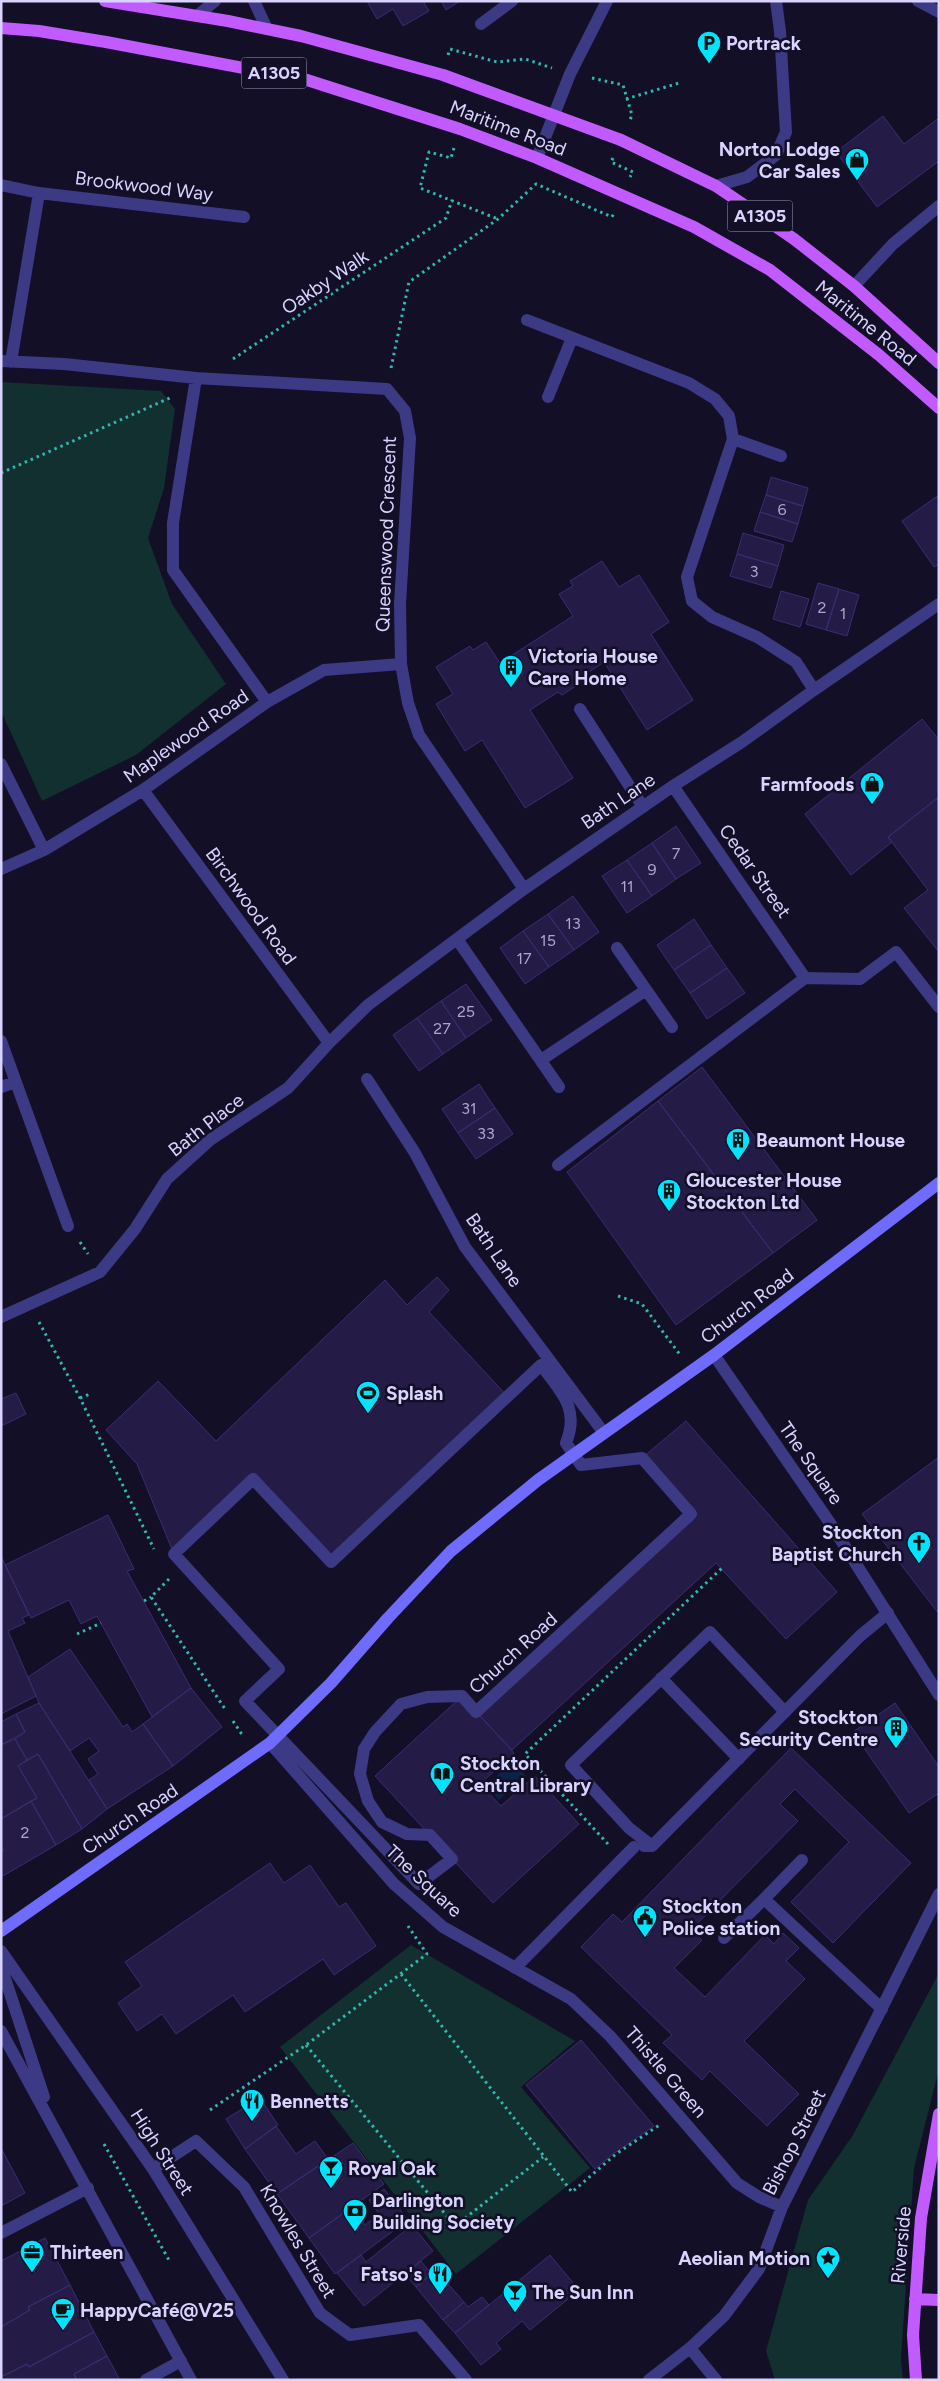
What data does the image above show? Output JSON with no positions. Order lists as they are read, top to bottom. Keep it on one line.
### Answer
{"streets":{"main road":["A1305","Maritime Road","Riverside"],"street":["Brookwood Way","Queenswood Crescent","Maplewood Road","Bath Lane","Cedar Street","Birchwood Road","Bath Place","Church Road","The Square","Thistle Green","Bishop Street","High Street","Knowles Street"],"path":["Oakby Walk"]},"crossings":[["Queenswood Crescent","Maplewood Road"],["Queenswood Crescent","Bath Lane"],["Maplewood Road","Birchwood Road"],["Bath Lane","Cedar Street"],["Bath Lane","Birchwood Road"],["Bath Lane","Bath Place"],["Bath Lane","Church Road"],["Birchwood Road","Bath Place"],["Church Road","The Square"],["The Square","Thistle Green"],["Thistle Green","Bishop Street"],["High Street","Knowles Street"]],"places":{"parking":["Portrack"],"shop":["Norton Lodge Car Sales","Farmfoods"],"building":["Victoria House Care Home","Beaumont House","Gloucester House Stockton Ltd","Stockton Security Centre"],"sports":["Splash"],"church":["Stockton Baptist Church"],"library":["Stockton Central Library"],"public building":["Stockton Police station"],"restaurant":["Bennetts","Fatso's"],"bar":["Royal Oak","The Sun Inn"],"bank":["Darlington Building Society"],"office":["Thirteen"],"place":["Aeolian Motion"],"cafe":["HappyCafé@V25"]},"house_numbers":["6","3","2","1","7","9","11","13","15","17","25","27","31","33","2"]}
